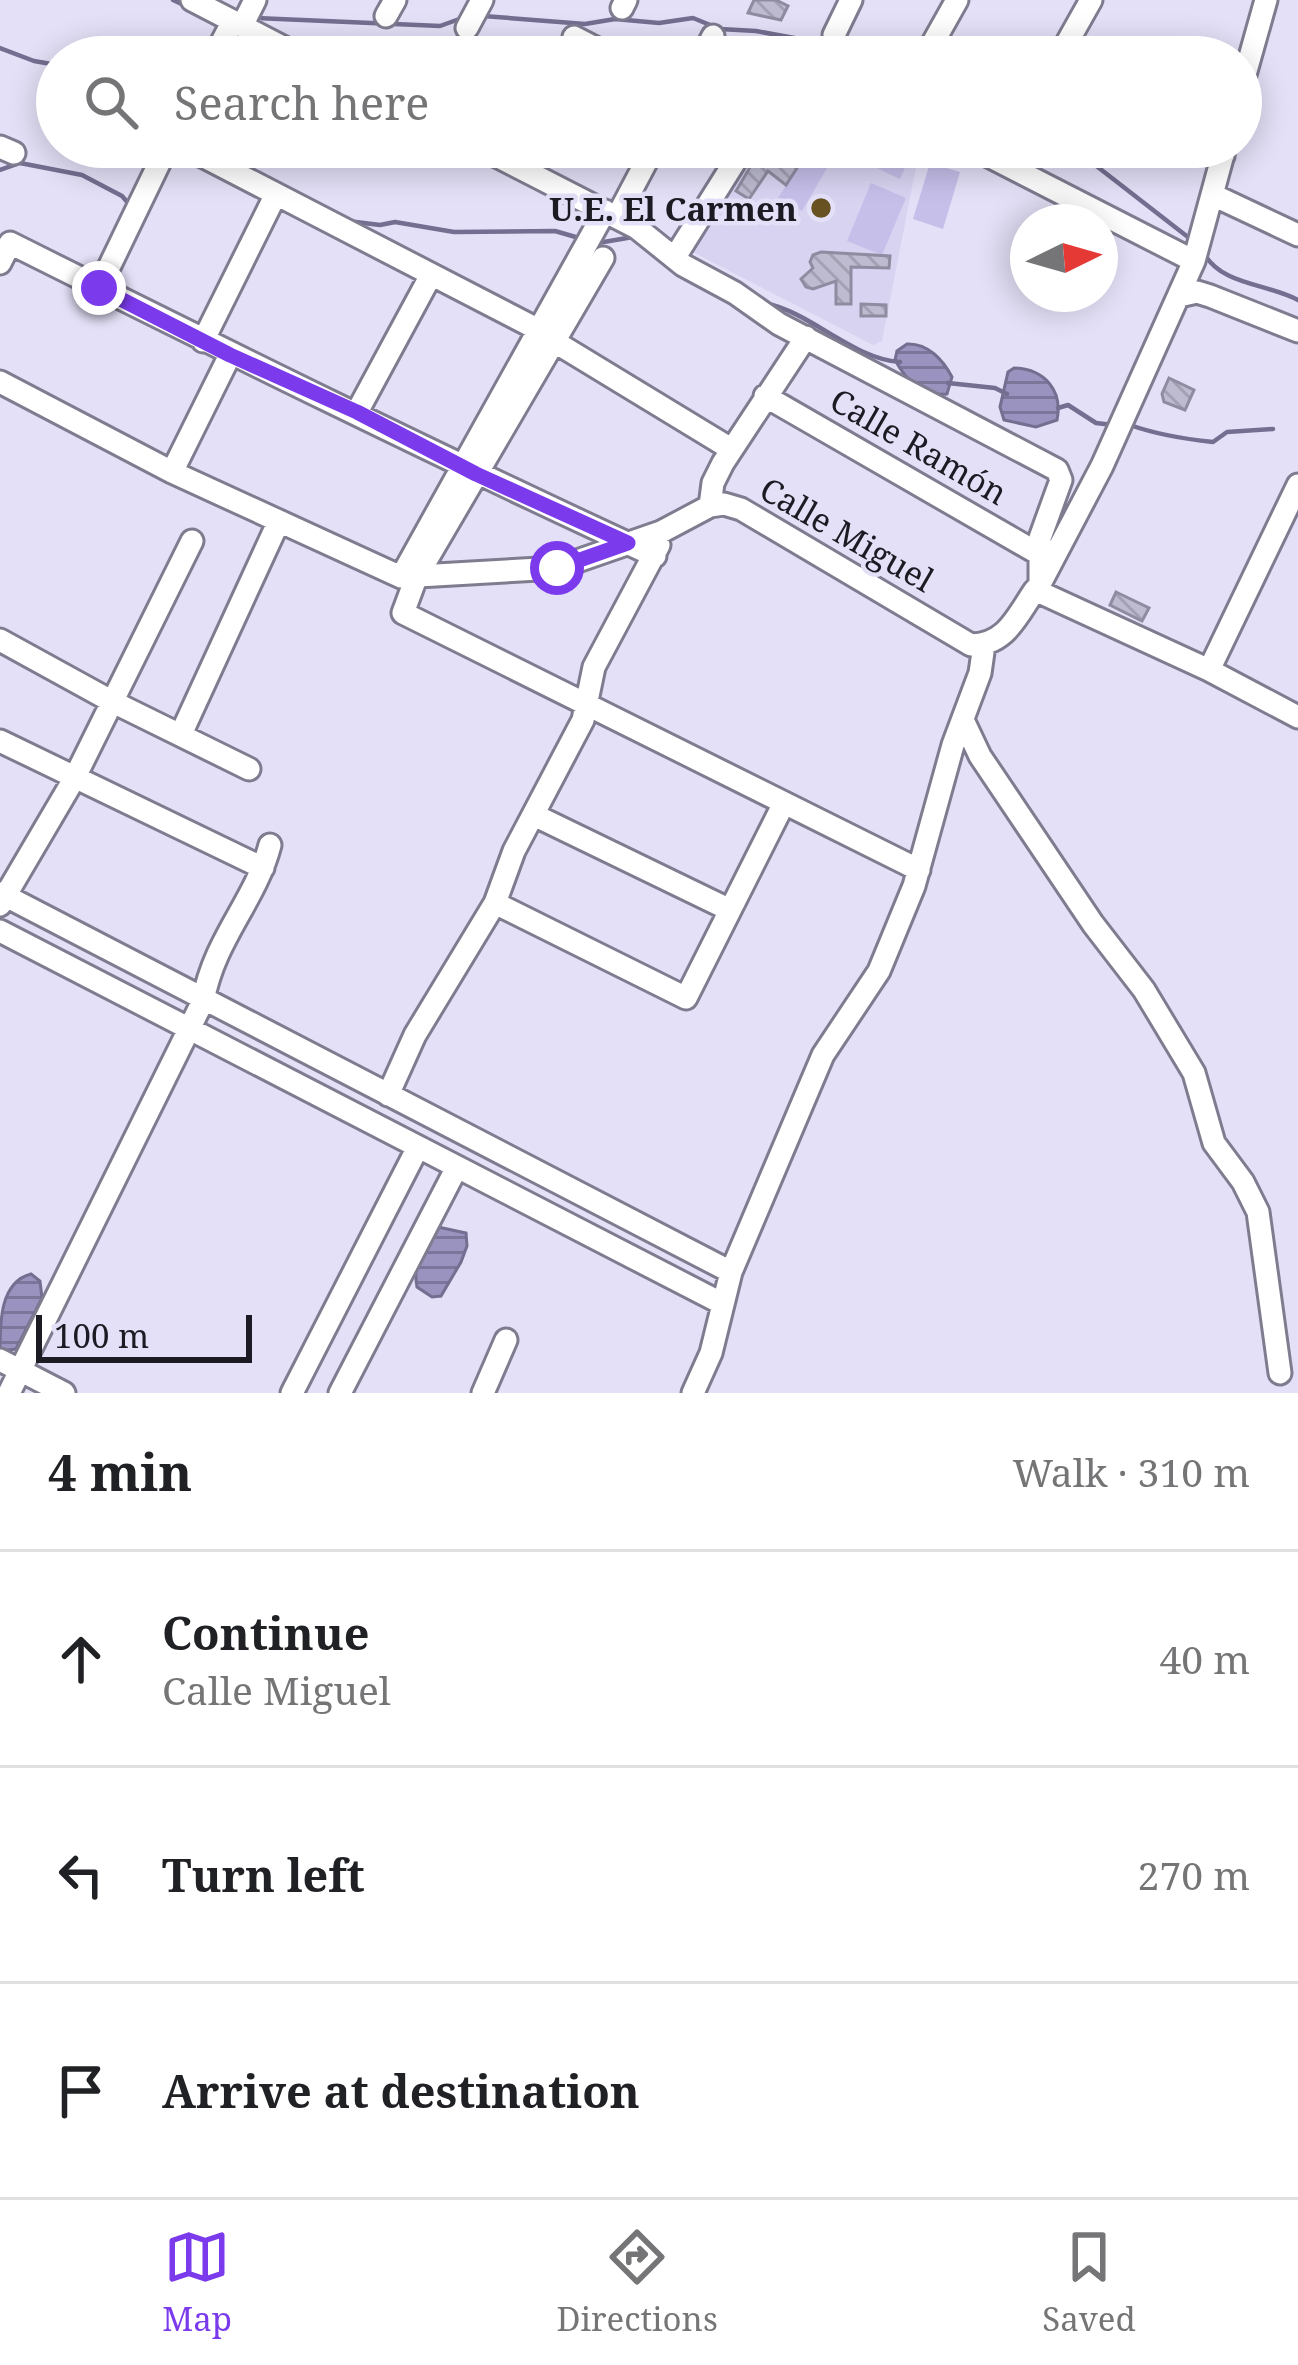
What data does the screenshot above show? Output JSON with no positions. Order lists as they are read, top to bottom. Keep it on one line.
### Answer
{"streets":{"street":["Calle Ramón","Calle Miguel"]},"places":["U.E. El Carmen"],"scale_bar":"100 m","north":"right","page":{"search":"Search here","scale":"100 m","heading":["4 min","Walk · 310 m"],"list":[["Continue","Calle Miguel","40 m"],["Turn left","270 m"],"Arrive at destination"],"nav":["Map","Directions","Saved"]}}
